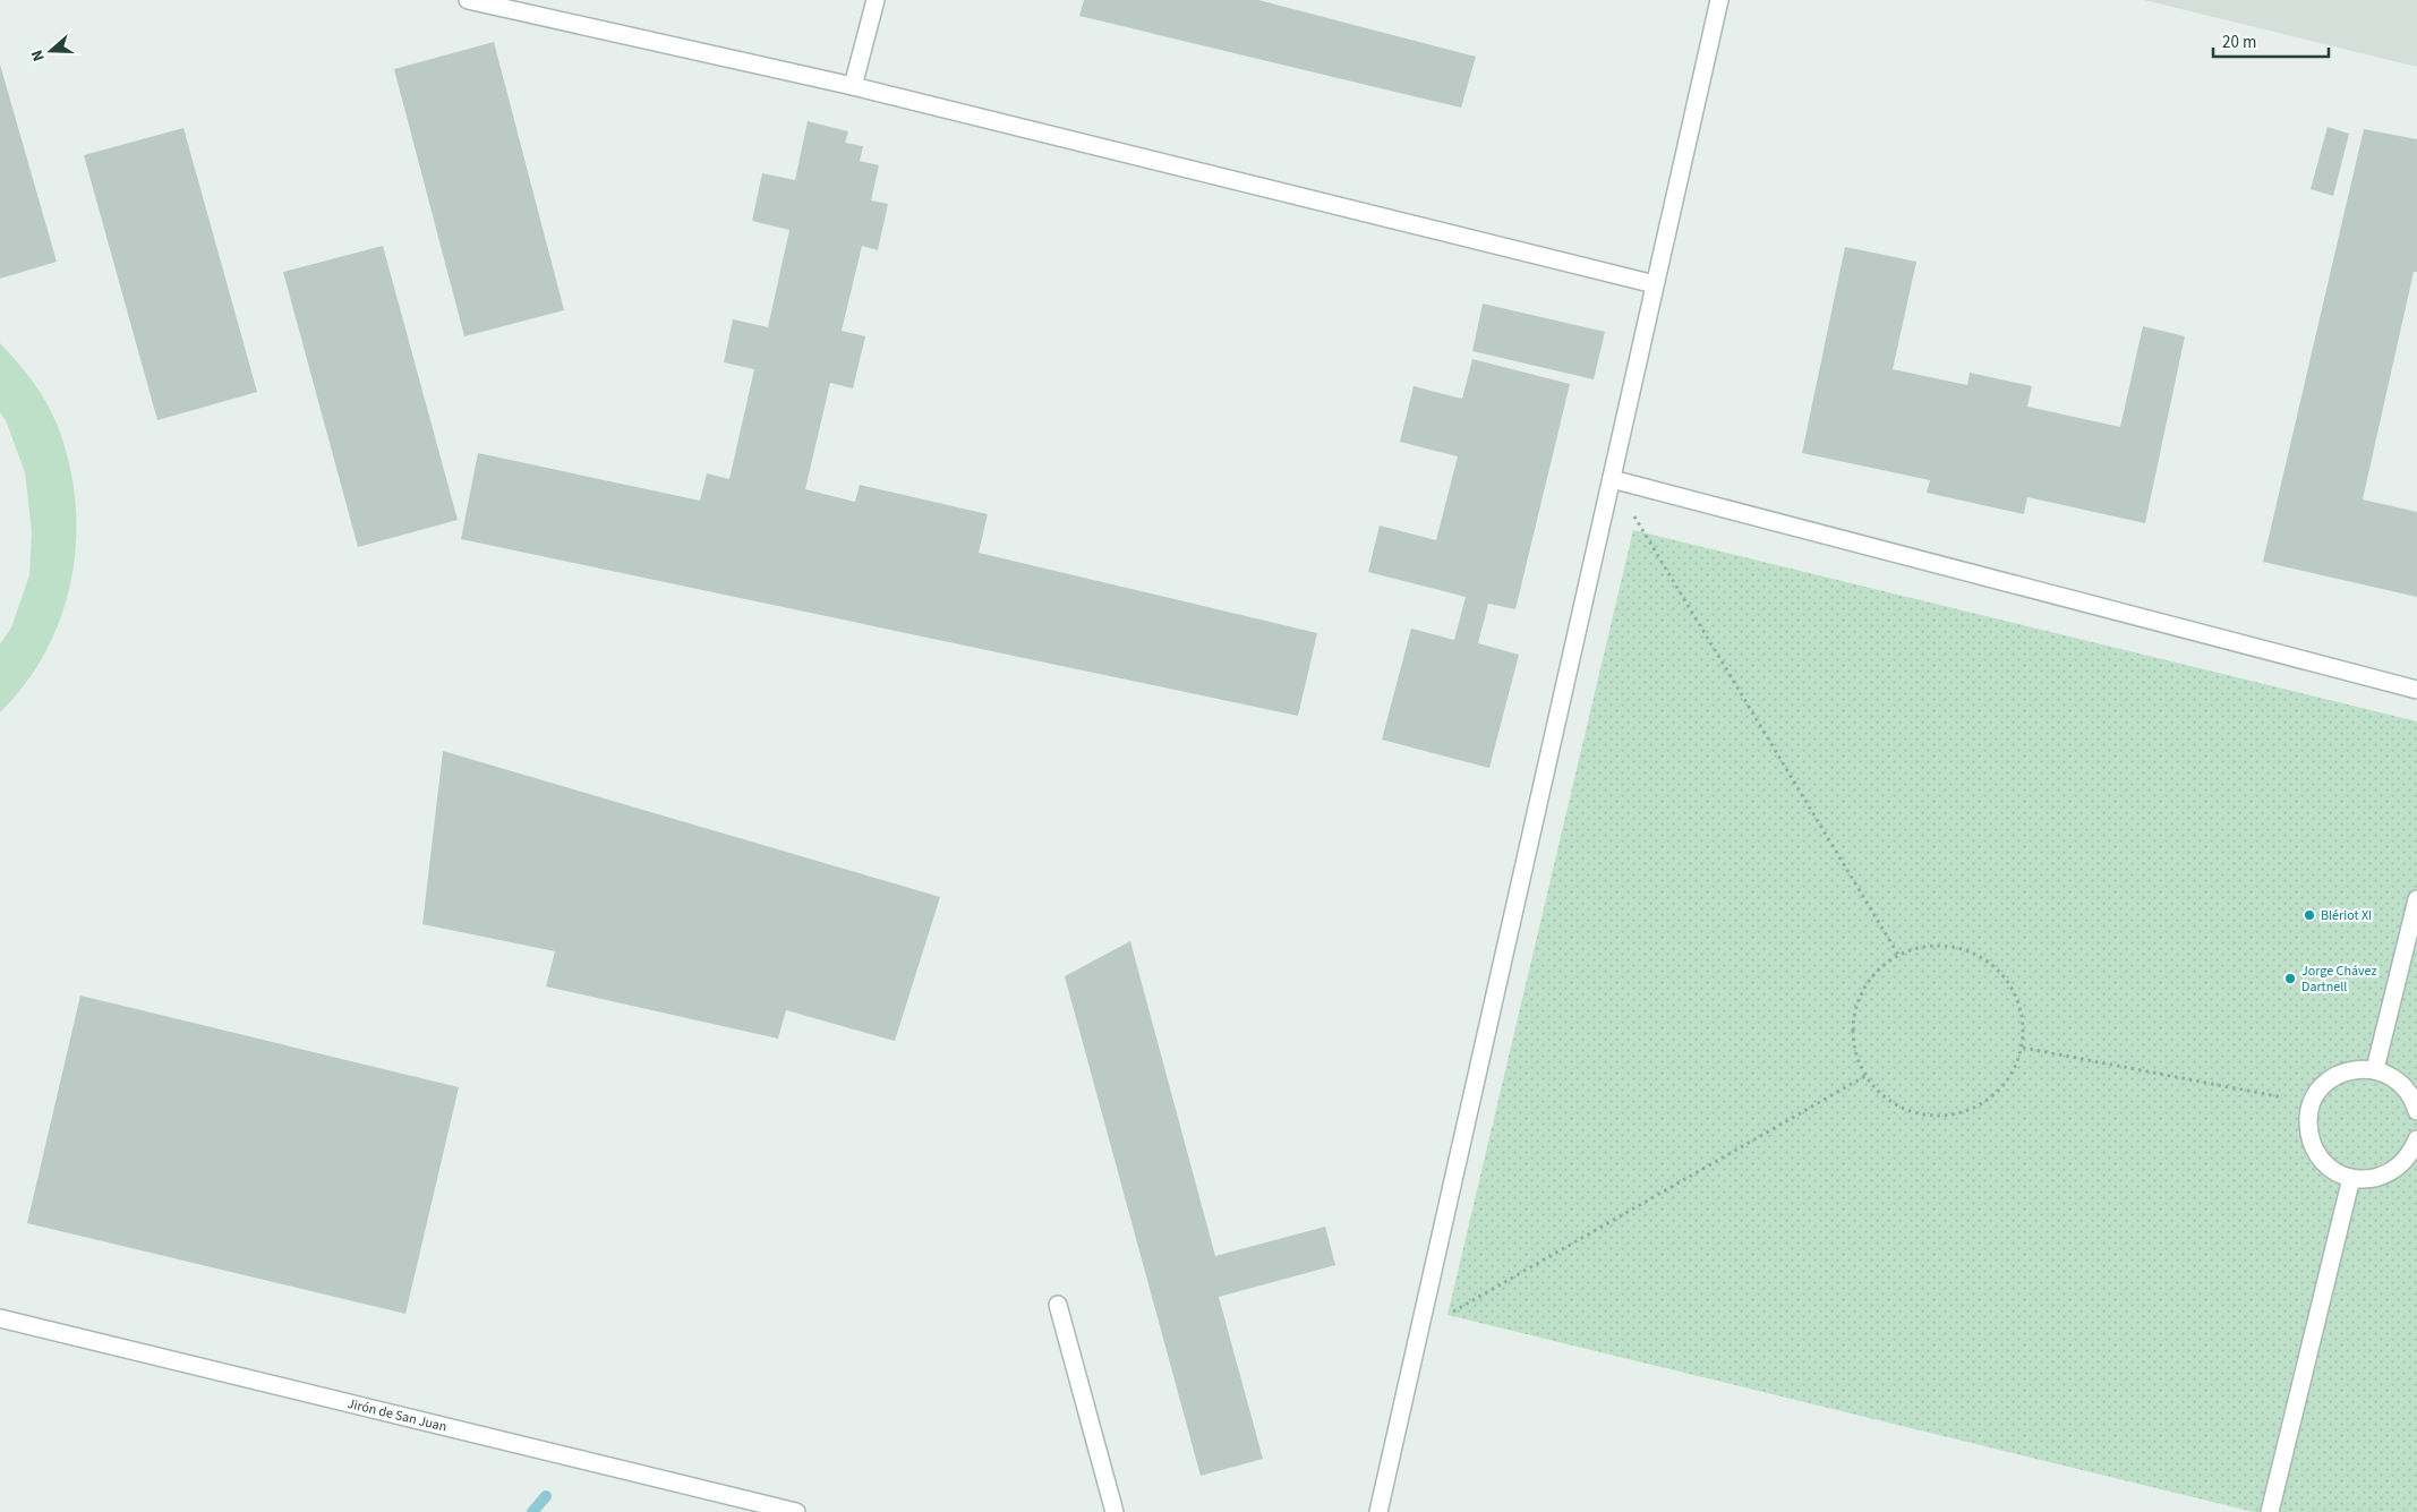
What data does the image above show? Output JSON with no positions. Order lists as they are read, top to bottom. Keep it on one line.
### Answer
{"streets":{"street":["Jirón de San Juan"]},"places":["Blériot XI","Jorge Chávez Dartnell"],"scale_bar":"20 m","north":"left"}
